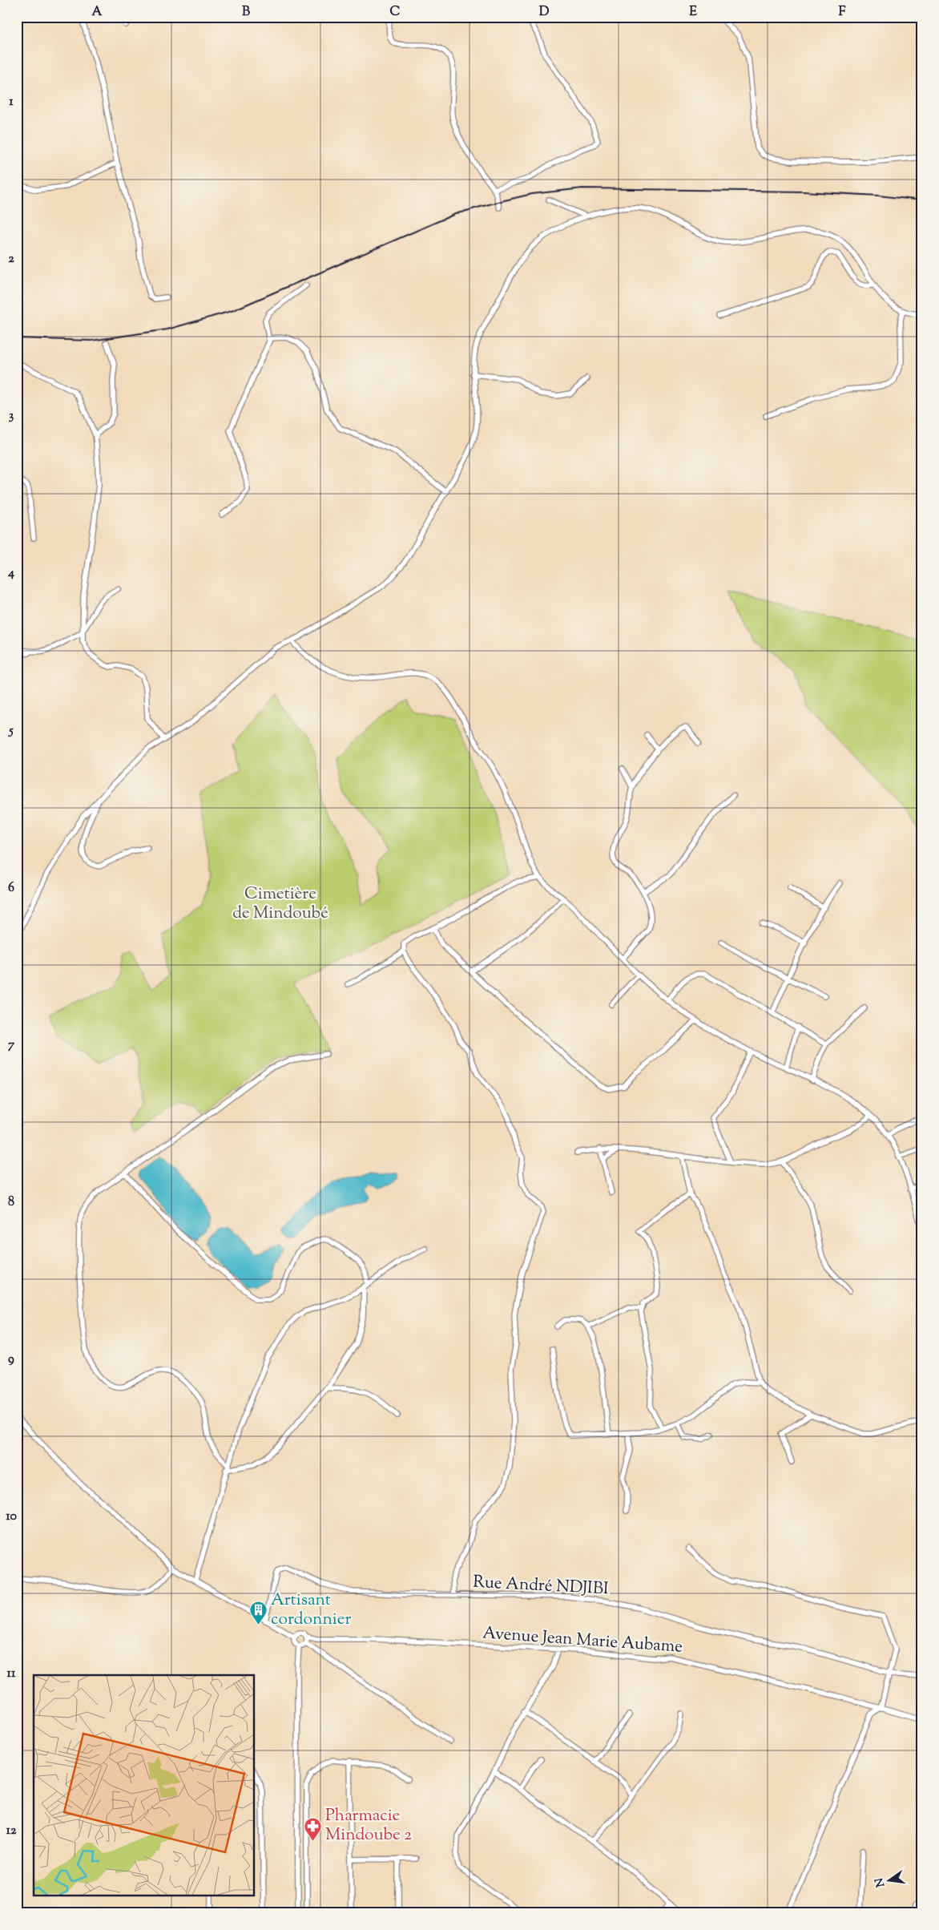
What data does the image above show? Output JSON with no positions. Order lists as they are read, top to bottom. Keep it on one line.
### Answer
{"streets":{"street":["Rue André NDJIBI","Avenue Jean Marie Aubame"]},"parks":["Cimetière de Mindoubé"],"places":{"building":["Artisant cordonnier"],"pharmacy":["Pharmacie Mindoube 2"]},"north":"left","grid":{"columns":["A","B","C","D","E","F"],"rows":["1","2","3","4","5","6","7","8","9","10","11","12"]}}
